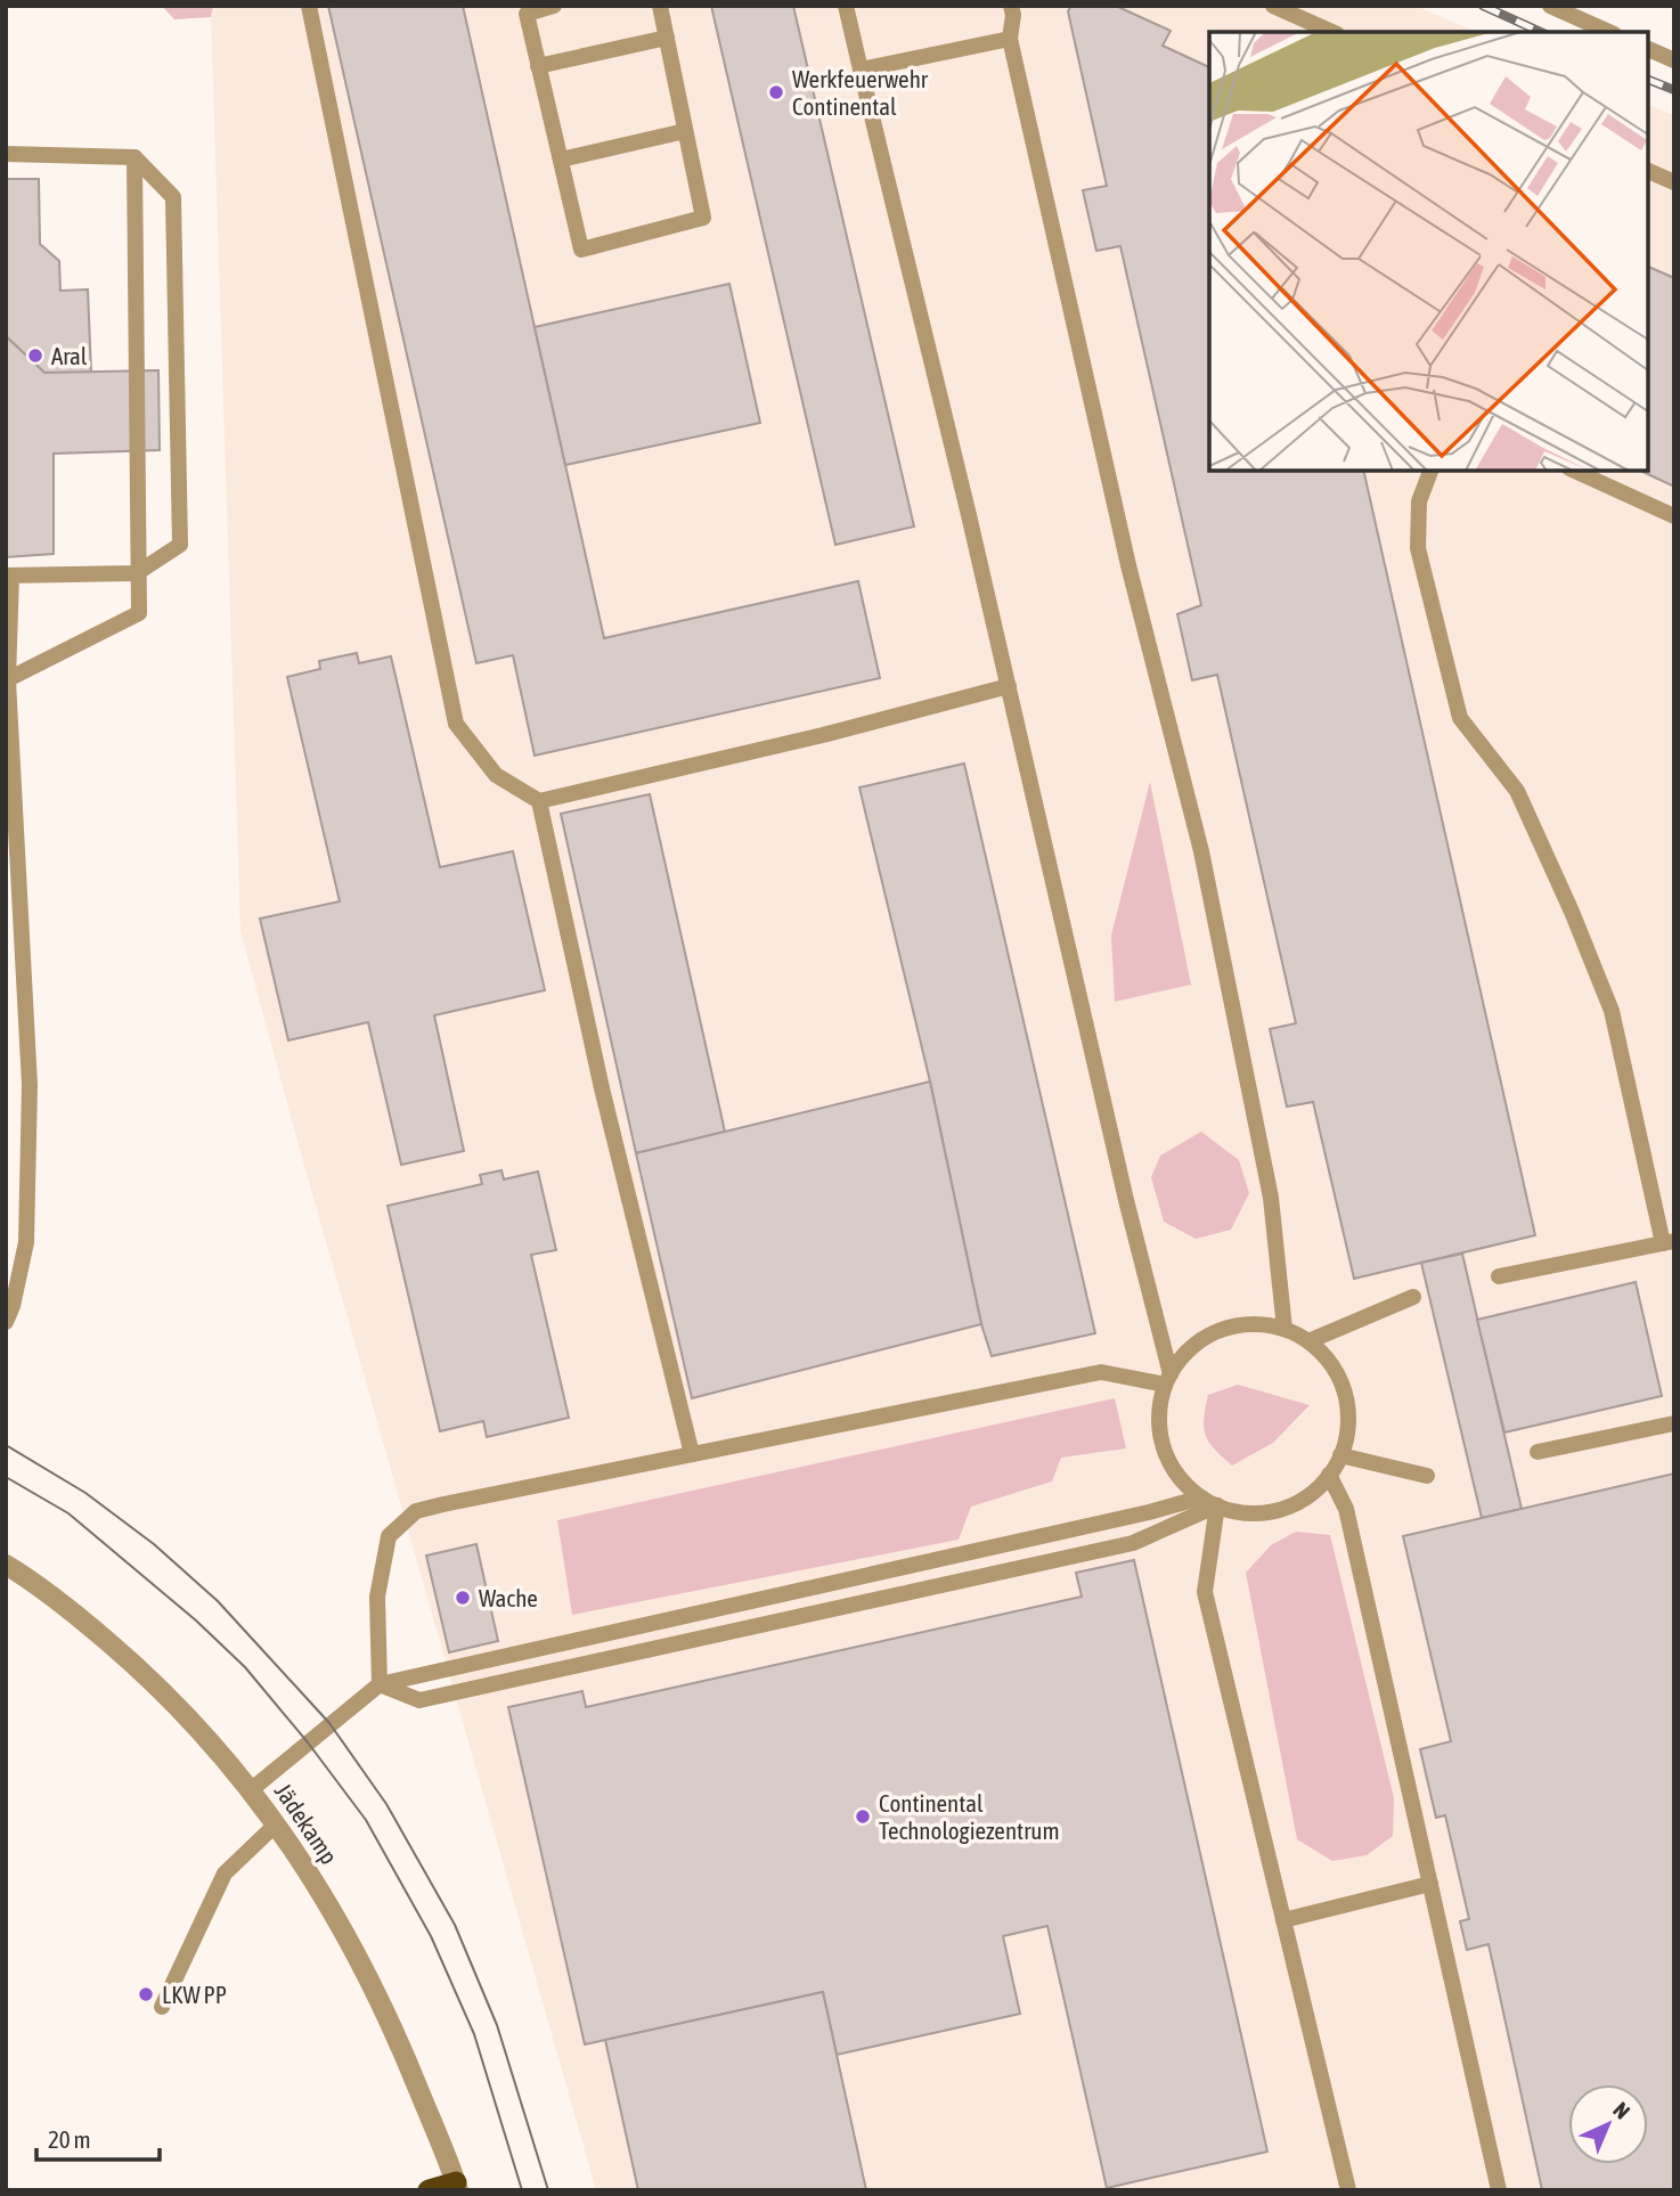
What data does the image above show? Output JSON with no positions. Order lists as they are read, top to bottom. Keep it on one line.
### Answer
{"streets":{"street":["Jädekamp"]},"places":["Werkfeuerwehr Continental","Aral","Wache","Continental Technologiezentrum","LKW PP"],"scale_bar":"20 m","north":"top right"}
